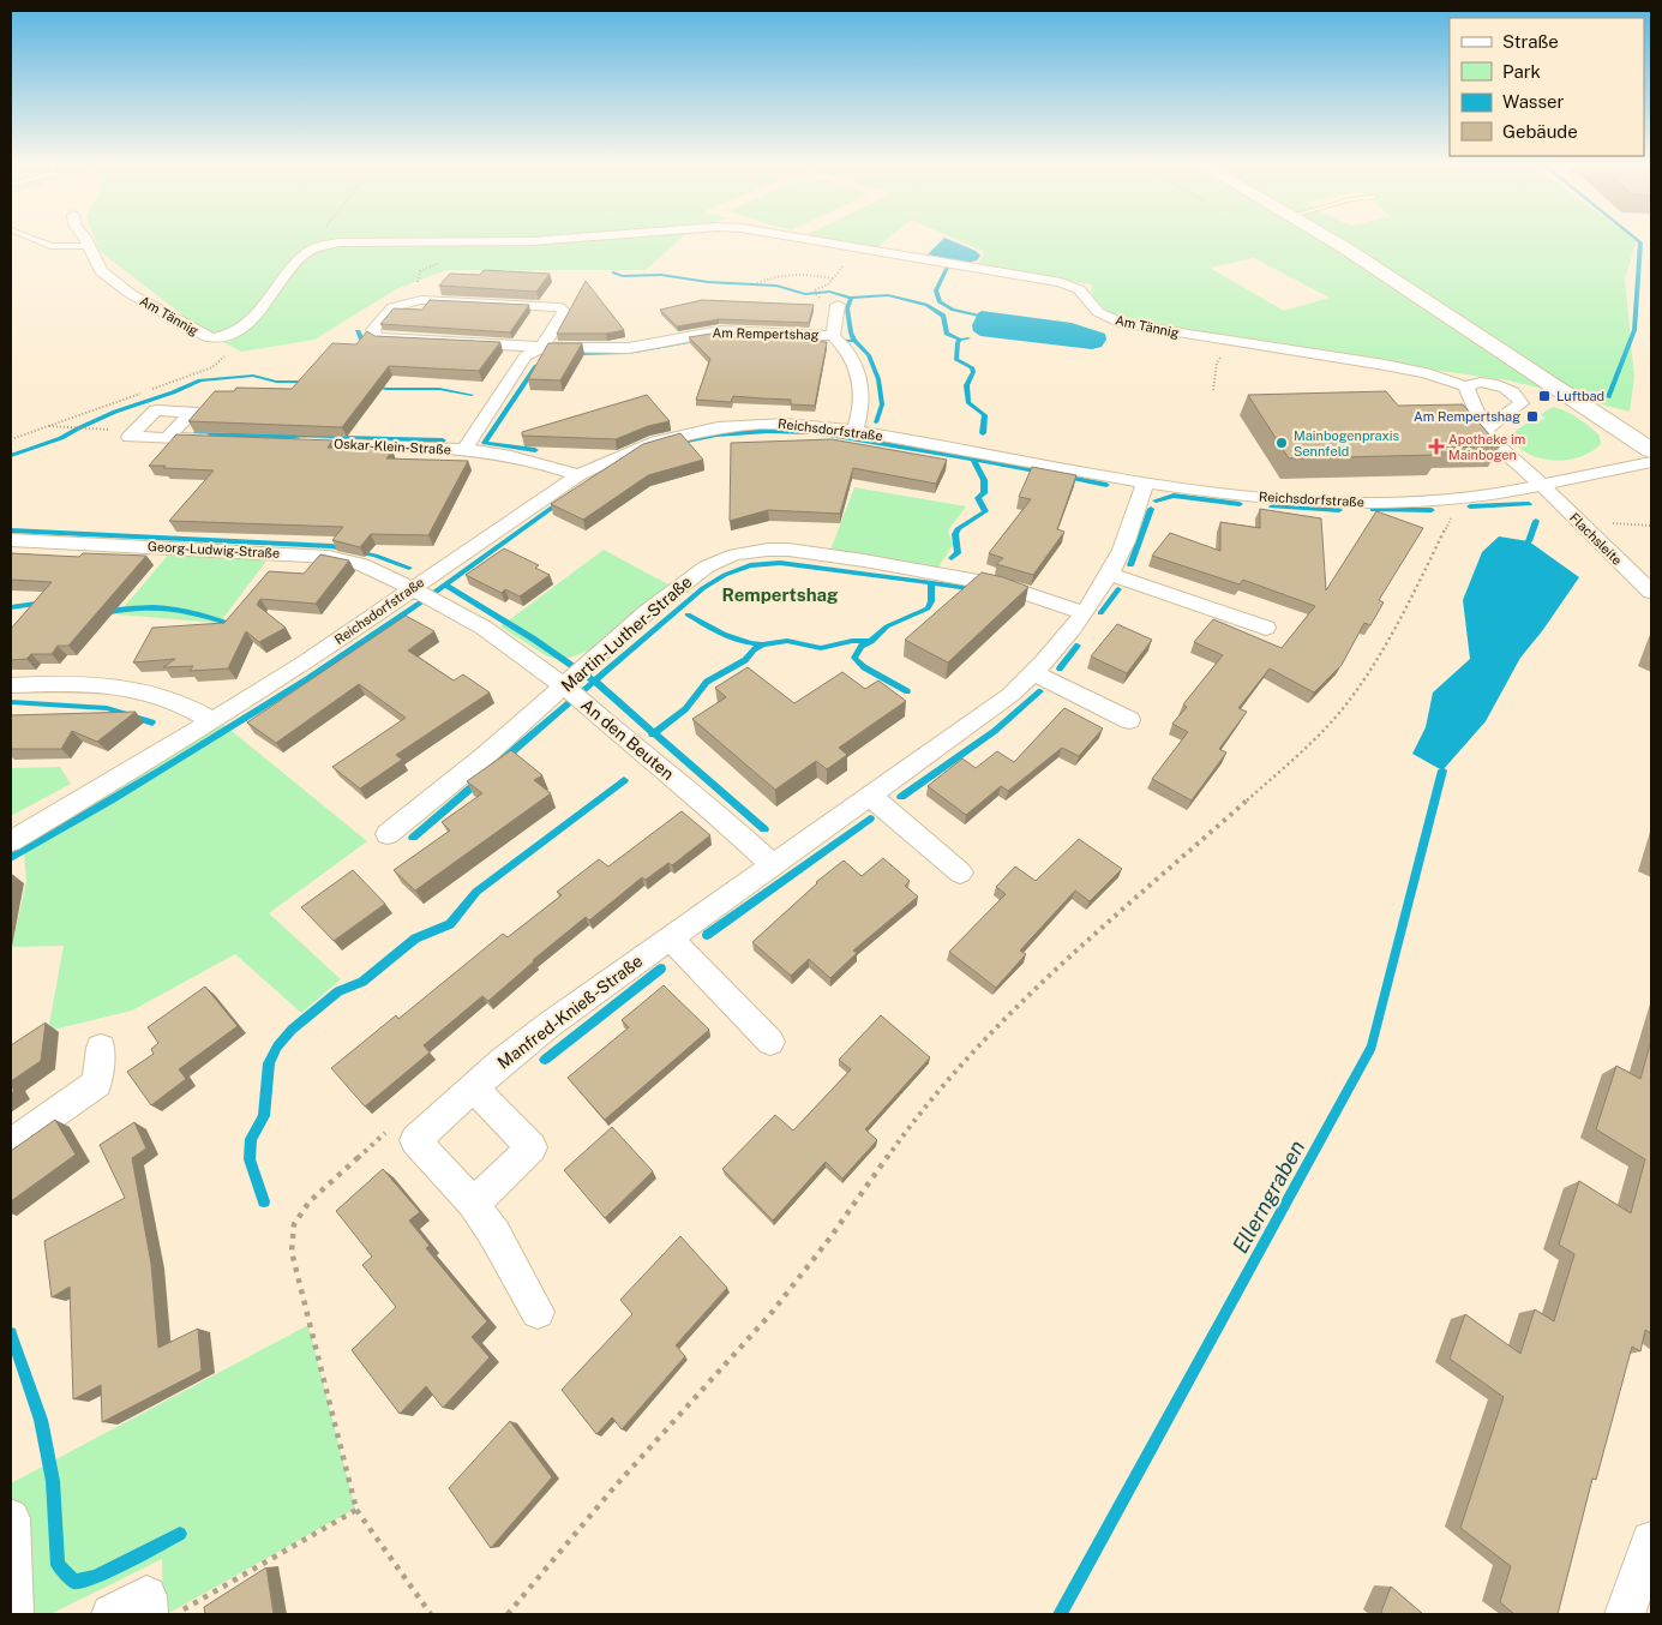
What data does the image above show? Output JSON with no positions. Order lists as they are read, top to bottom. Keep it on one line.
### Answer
{"streets":{"street":["Am Tännig","Am Rempertshag","Reichsdorfstraße","Oskar-Klein-Straße","Flachsleite","Georg-Ludwig-Straße","Martin-Luther-Straße","An den Beuten","Manfred-Knieß-Straße"]},"crossings":[["Am Tännig","Flachsleite"],["Am Rempertshag","Reichsdorfstraße"],["Reichsdorfstraße","Oskar-Klein-Straße"],["Reichsdorfstraße","Flachsleite"],["Reichsdorfstraße","Georg-Ludwig-Straße"],["Reichsdorfstraße","An den Beuten"],["Reichsdorfstraße","Manfred-Knieß-Straße"],["Georg-Ludwig-Straße","An den Beuten"],["Martin-Luther-Straße","An den Beuten"],["Martin-Luther-Straße","Manfred-Knieß-Straße"],["An den Beuten","Manfred-Knieß-Straße"]],"districts":["Rempertshag"],"water":["Ellerngraben"],"places":{"transit":["Luftbad","Am Rempertshag"],"other":["Mainbogenpraxis Sennfeld"],"health":["Apotheke im Mainbogen"]},"legend":["Straße","Park","Wasser","Gebäude"]}
